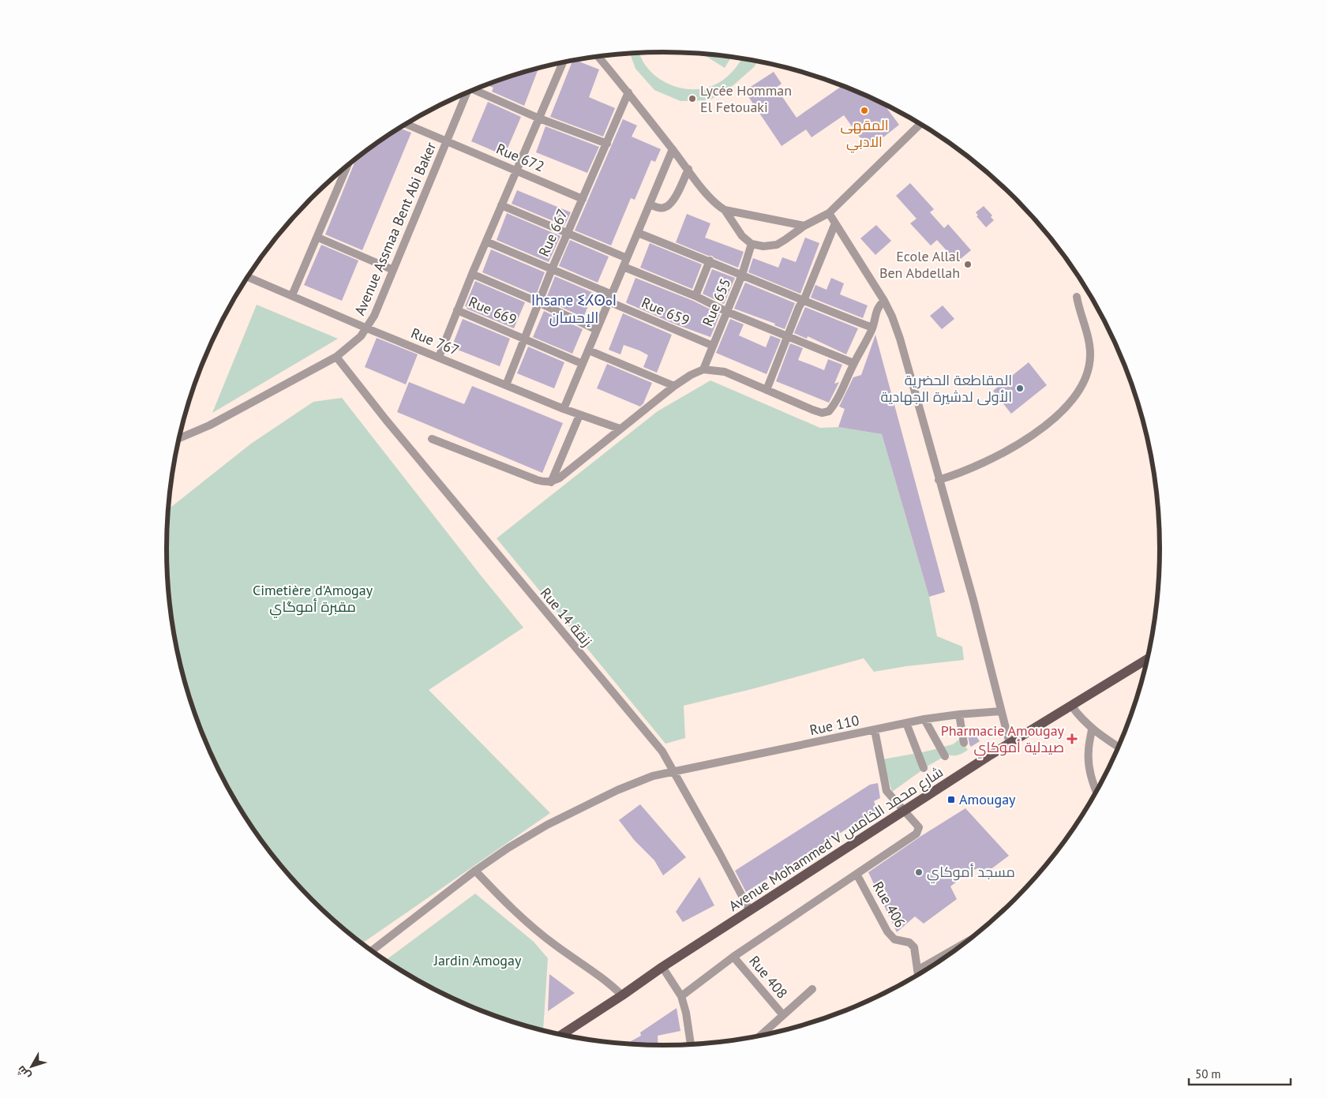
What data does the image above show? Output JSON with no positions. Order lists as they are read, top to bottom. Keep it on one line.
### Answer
{"streets":{"main road":["Avenue Mohammed V شارع محمد الخامس"],"street":["Rue 672","Avenue Assmaa Bent Abi Baker","Rue 667","Rue 655","Rue 669","Rue 659","Rue 767","Rue 14 زنقة","Rue 110","Rue 406","Rue 408"]},"crossings":[["Rue 672","Avenue Assmaa Bent Abi Baker"],["Rue 672","Rue 667"],["Avenue Assmaa Bent Abi Baker","Rue 767"],["Avenue Assmaa Bent Abi Baker","Rue 14 زنقة"],["Rue 667","Rue 669"],["Rue 667","Rue 659"],["Rue 667","Rue 767"],["Rue 655","Rue 659"],["Rue 14 زنقة","Rue 110"],["Rue 14 زنقة","Avenue Mohammed V شارع محمد الخامس"]],"districts":["Ihsane ⵉⵃⵙⴰⵏ الإحسان"],"parks":["Cimetière d'Amogay مقبرة أموگاي","Jardin Amogay"],"places":{"other":["Lycée Homman El Fetouaki","المقهى الادبي","Ecole Allal Ben Abdellah","المقاطعة الحضرية الأولى لدشيرة الجهادية","مسجد أموكاي"],"health":["Pharmacie Amougay صيدلية أموكاي"],"transit":["Amougay"]},"scale_bar":"50 m","north":"bottom left"}
